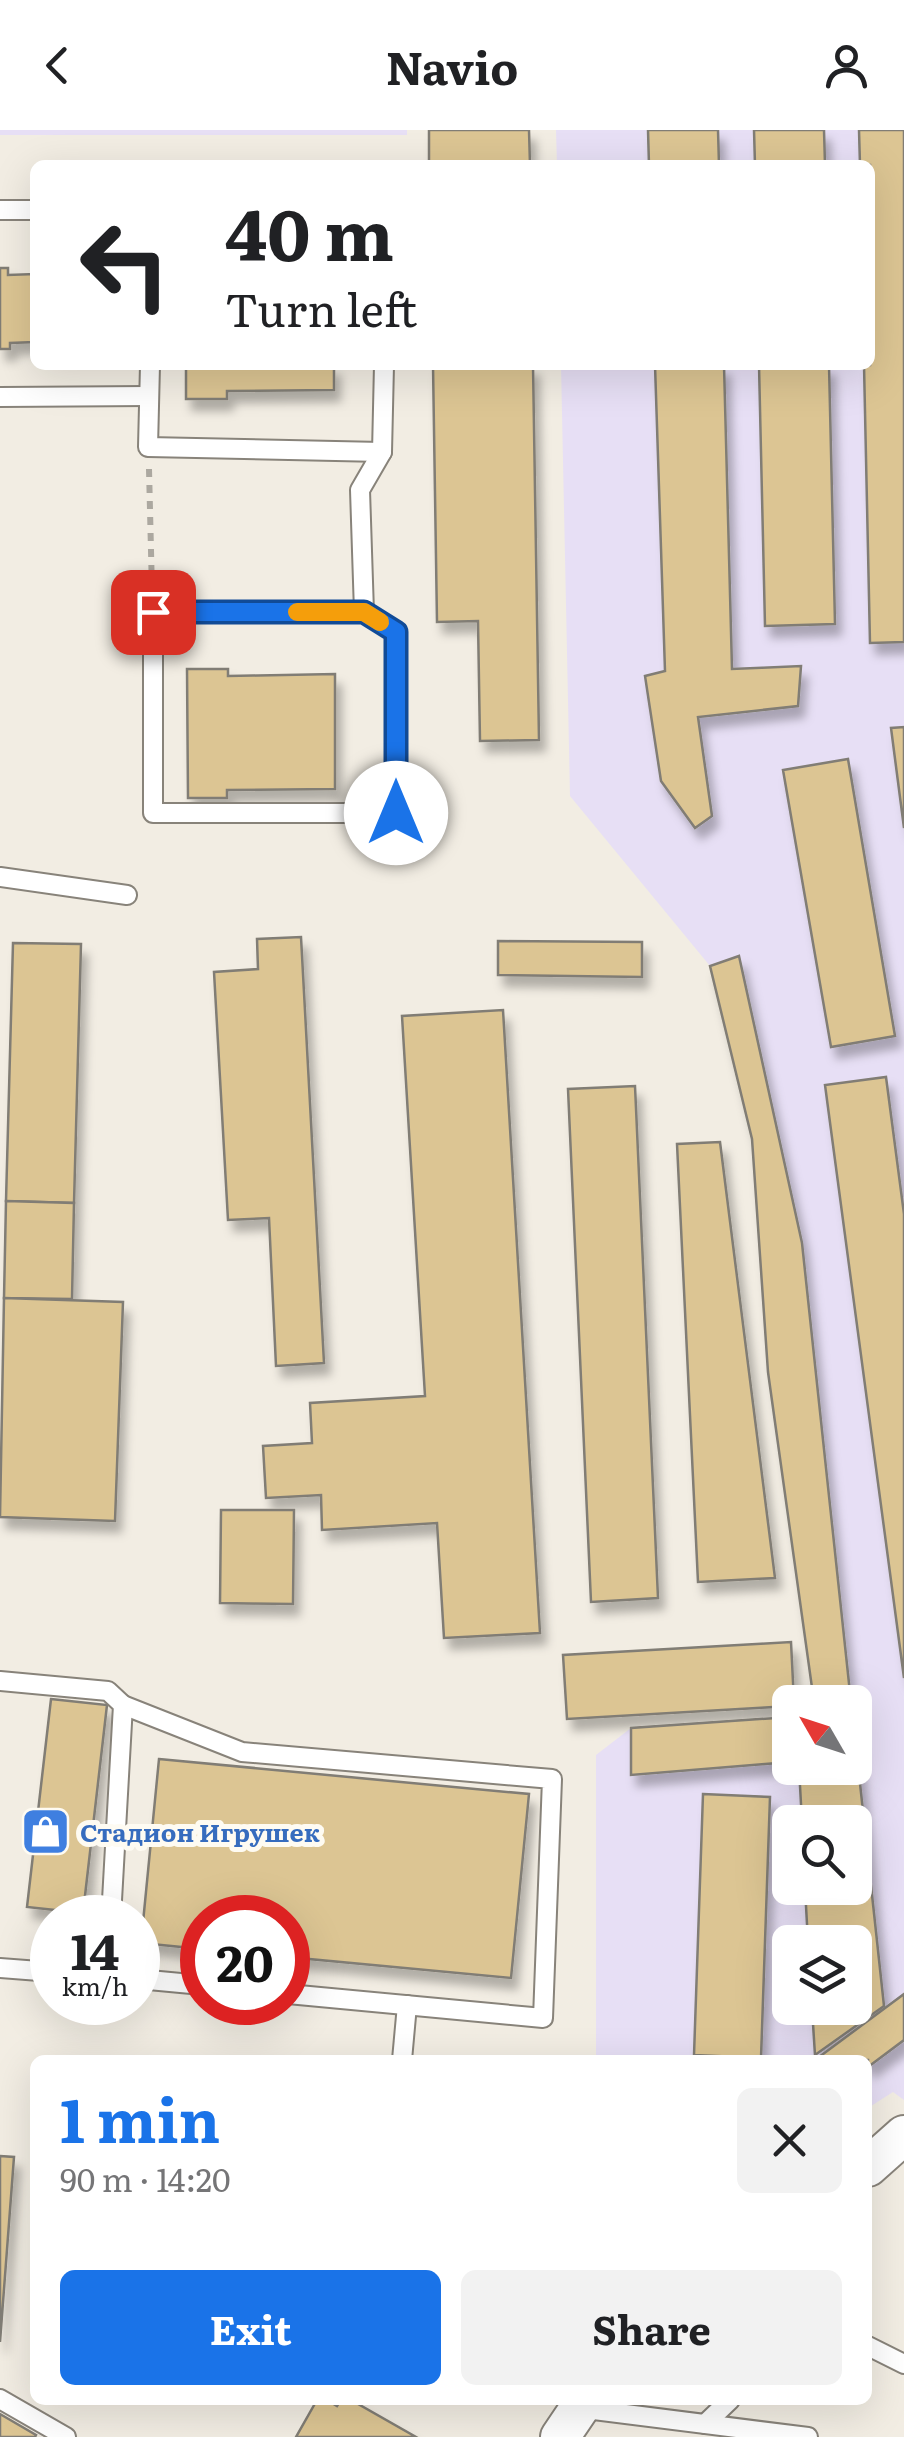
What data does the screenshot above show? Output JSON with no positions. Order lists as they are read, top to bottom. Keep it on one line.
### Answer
{"places":{"shop":["Стадион Игрушек"]},"north":"top left","page":{"header":"Navio","turn":["40 m","Turn left"],"speed":"14 km/h","limit":"20","heading":["1 min","90 m · 14:20"],"buttons":["Exit","Share"]}}
